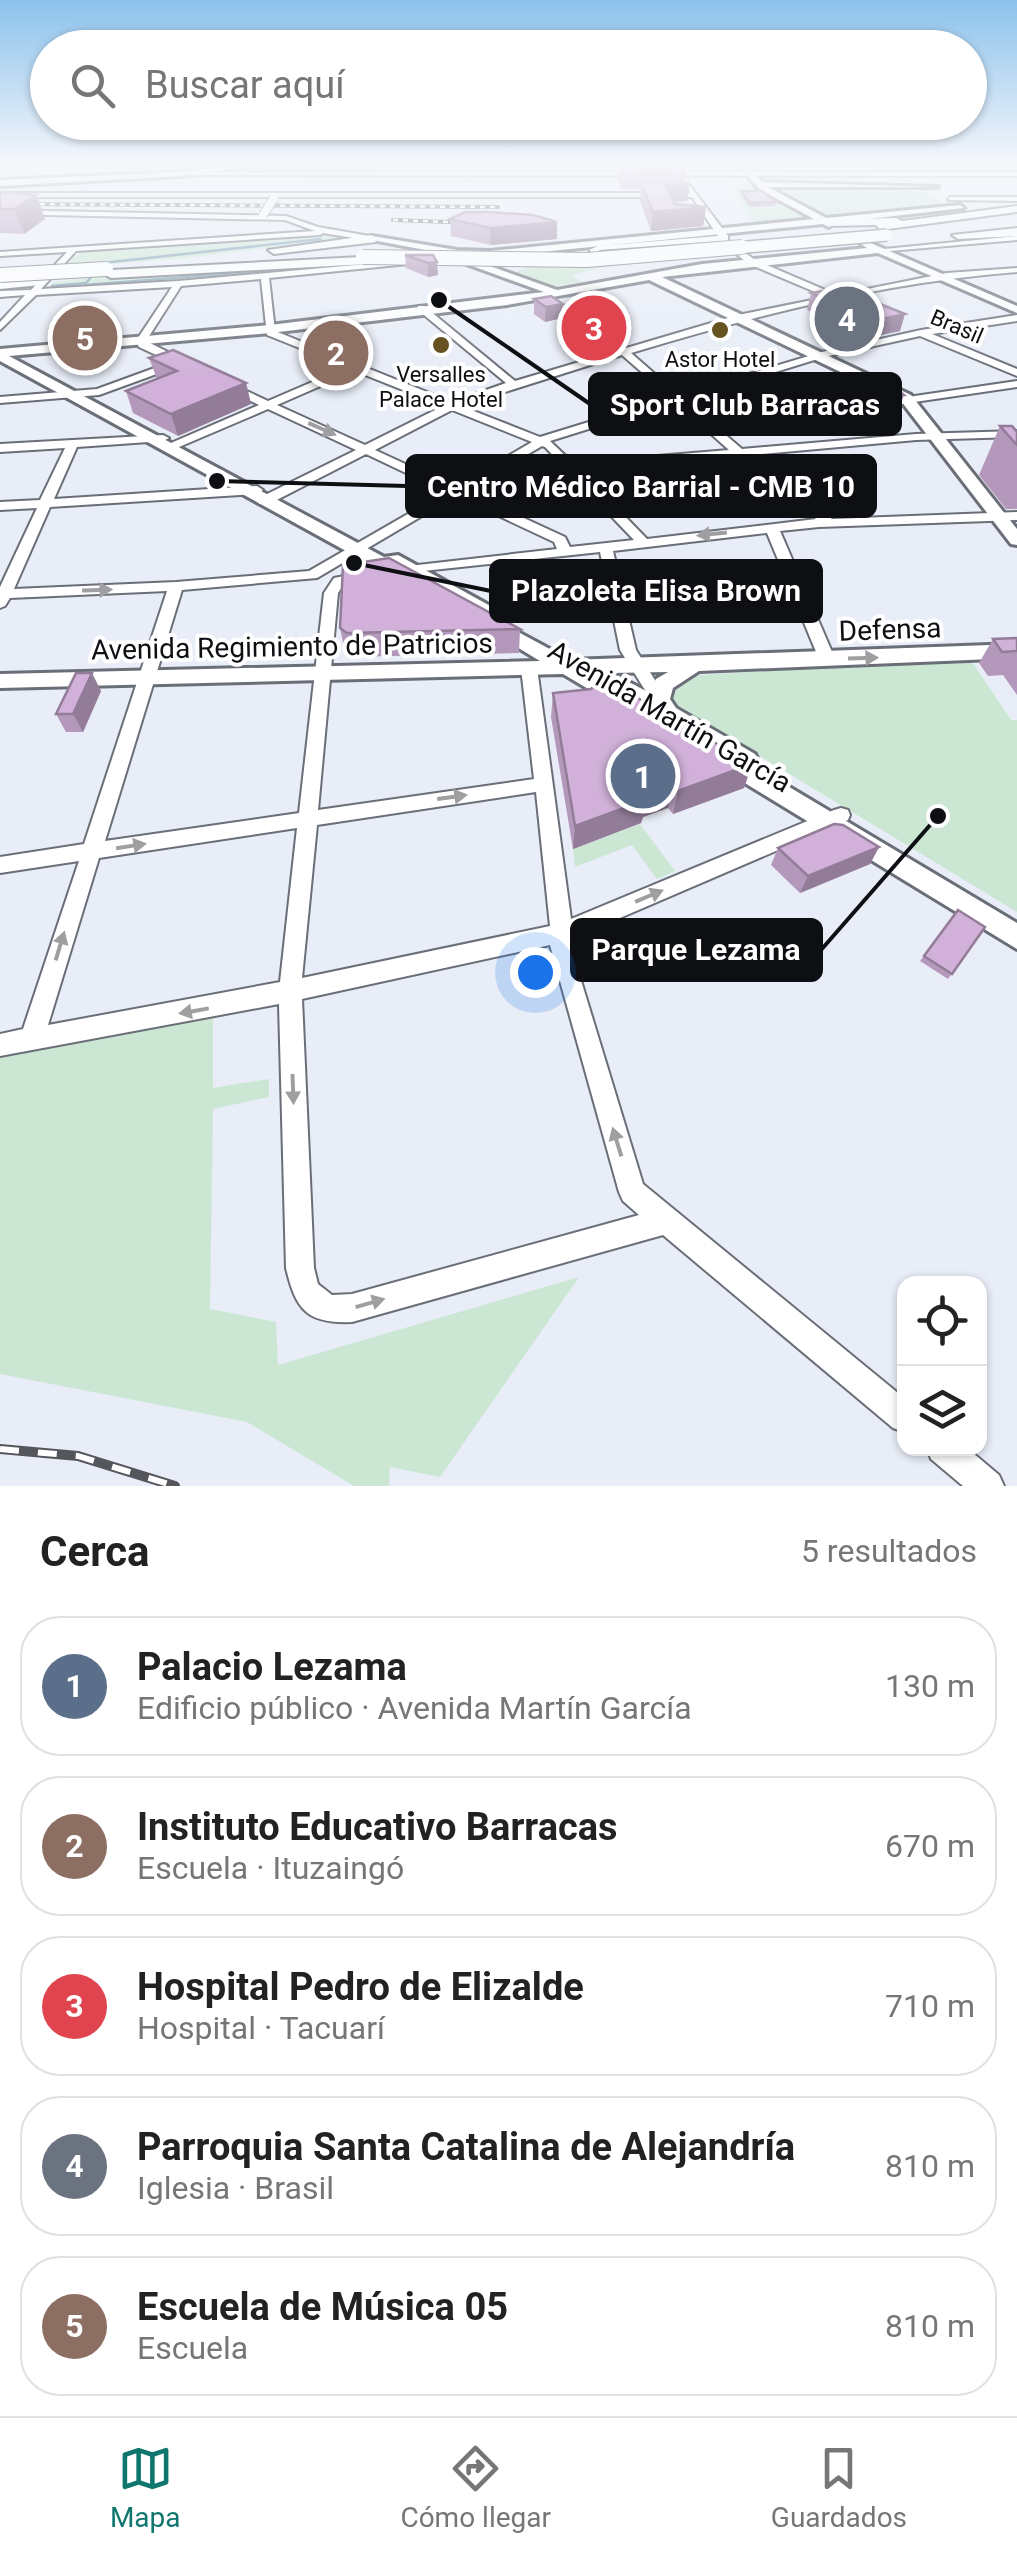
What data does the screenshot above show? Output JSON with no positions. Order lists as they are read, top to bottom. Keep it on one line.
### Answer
{"streets":{"main road":["Defensa","Avenida Regimiento de Patricios","Avenida Martín García"],"street":["Brasil"]},"crossings":[["Defensa","Avenida Regimiento de Patricios"],["Defensa","Avenida Martín García"],["Avenida Regimiento de Patricios","Avenida Martín García"]],"one_way":["Defensa"],"places":["Sport Club Barracas","Astor Hotel","Versalles Palace Hotel","Centro Médico Barrial - CMB 10","Plazoleta Elisa Brown","Parque Lezama"],"page":{"search":"Buscar aquí","pins":["4","3","5","2","1"],"heading":["Cerca","5 resultados"],"list":[{"mark":"1","name":"Palacio Lezama","note":"Edificio público · Avenida Martín García","value":"130 m"},{"mark":"2","name":"Instituto Educativo Barracas","note":"Escuela · Ituzaingó","value":"670 m"},{"mark":"3","name":"Hospital Pedro de Elizalde","note":"Hospital · Tacuarí","value":"710 m"},{"mark":"4","name":"Parroquia Santa Catalina de Alejandría","note":"Iglesia · Brasil","value":"810 m"},{"mark":"5","name":"Escuela de Música 05","note":"Escuela","value":"810 m"}],"nav":["Mapa","Cómo llegar","Guardados"]}}
